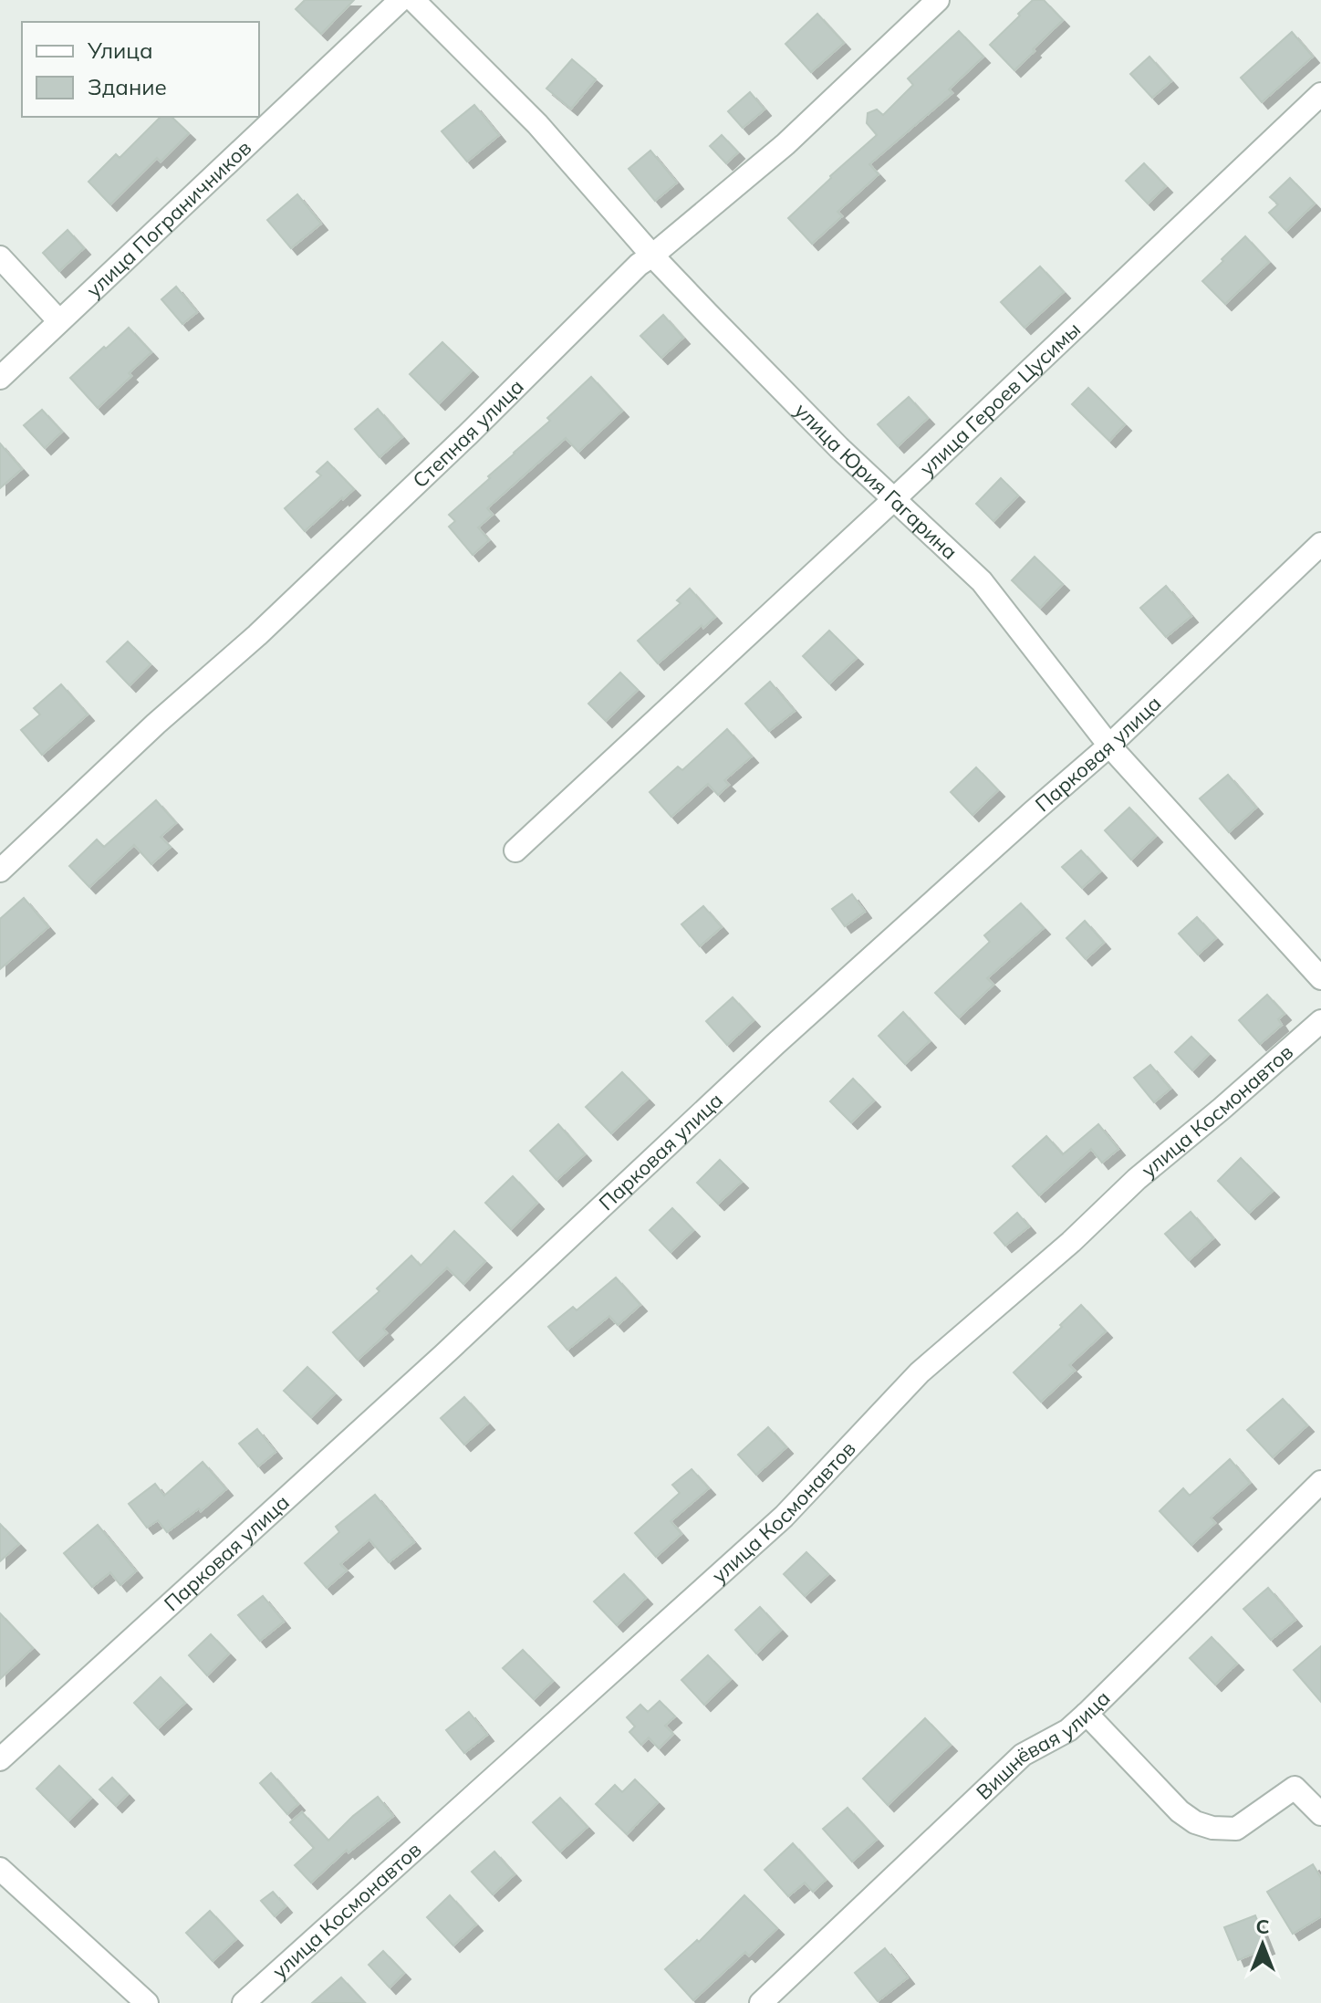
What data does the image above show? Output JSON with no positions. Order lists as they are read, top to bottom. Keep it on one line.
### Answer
{"streets":{"street":["улица Пограничников","улица Героев Цусимы","Степная улица","улица Юрия Гагарина","Парковая улица","улица Космонавтов","Вишнёвая улица"]},"crossings":[["улица Героев Цусимы","улица Юрия Гагарина"],["Степная улица","улица Юрия Гагарина"],["улица Юрия Гагарина","Парковая улица"]],"legend":["Улица","Здание"],"north":"top"}
